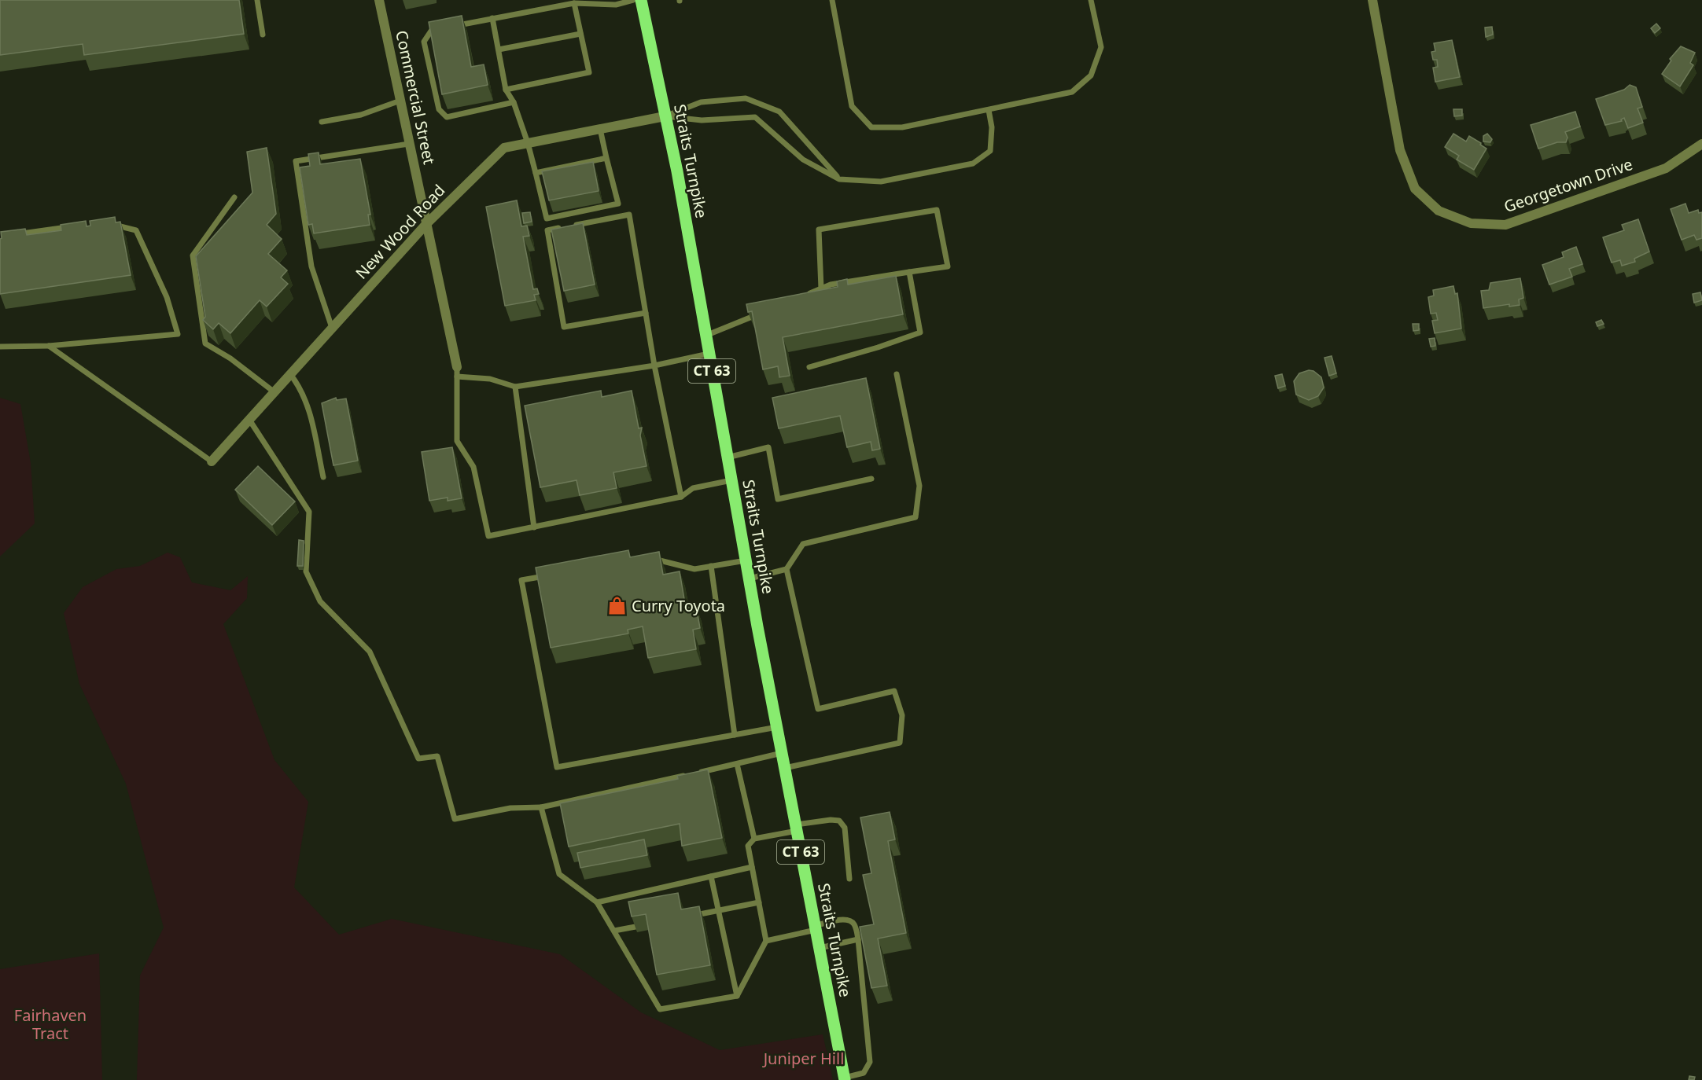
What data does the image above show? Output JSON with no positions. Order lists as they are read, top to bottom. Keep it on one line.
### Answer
{"streets":{"main road":["Straits Turnpike","CT 63"],"street":["Commercial Street","Georgetown Drive","New Wood Road"]},"crossings":[["Commercial Street","New Wood Road"],["Straits Turnpike","New Wood Road"]],"parks":["Fairhaven Tract","Juniper Hill"],"places":{"shop":["Curry Toyota"]}}
